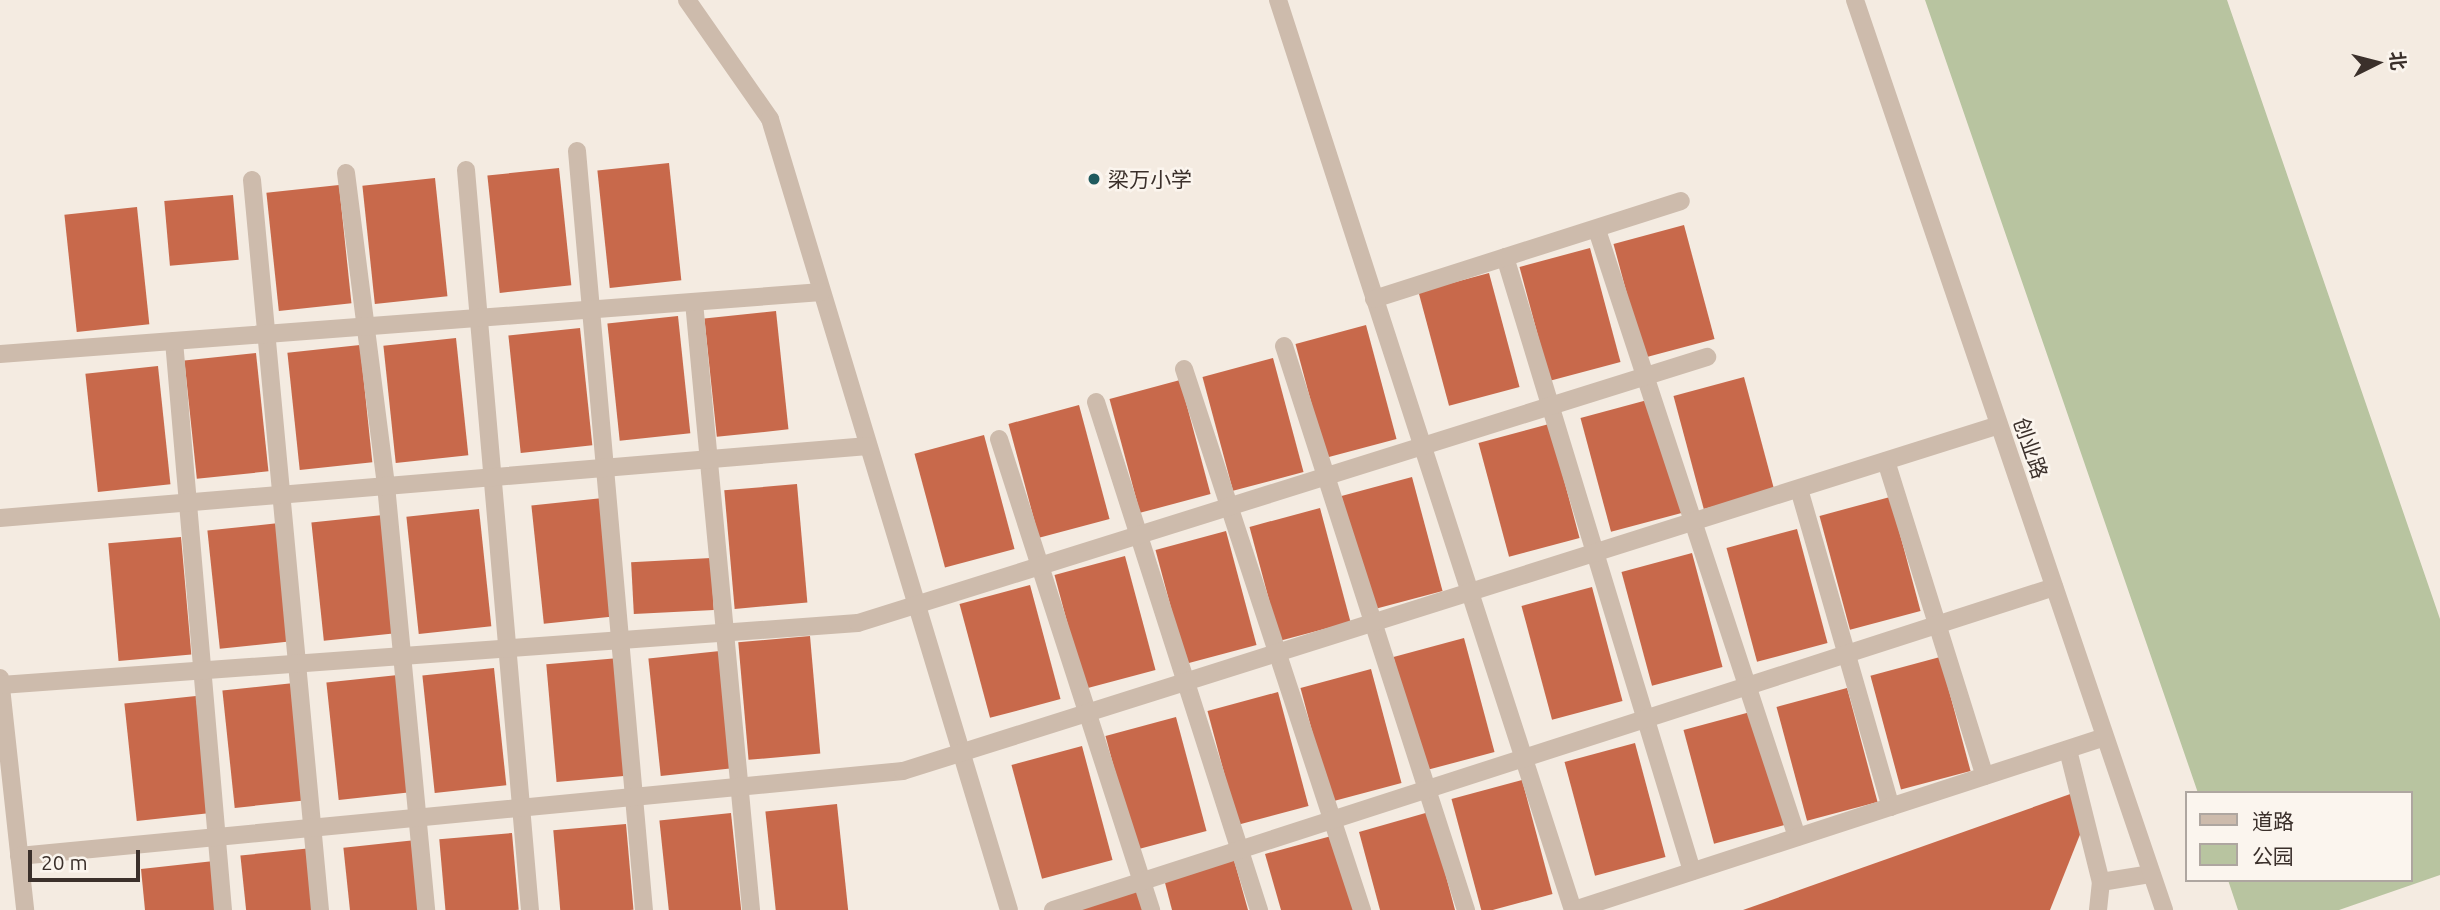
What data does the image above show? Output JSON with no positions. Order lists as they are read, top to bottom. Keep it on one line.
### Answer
{"streets":{"street":["创业路"]},"places":["梁万小学"],"legend":["道路","公园"],"scale_bar":"20 m","north":"right"}
